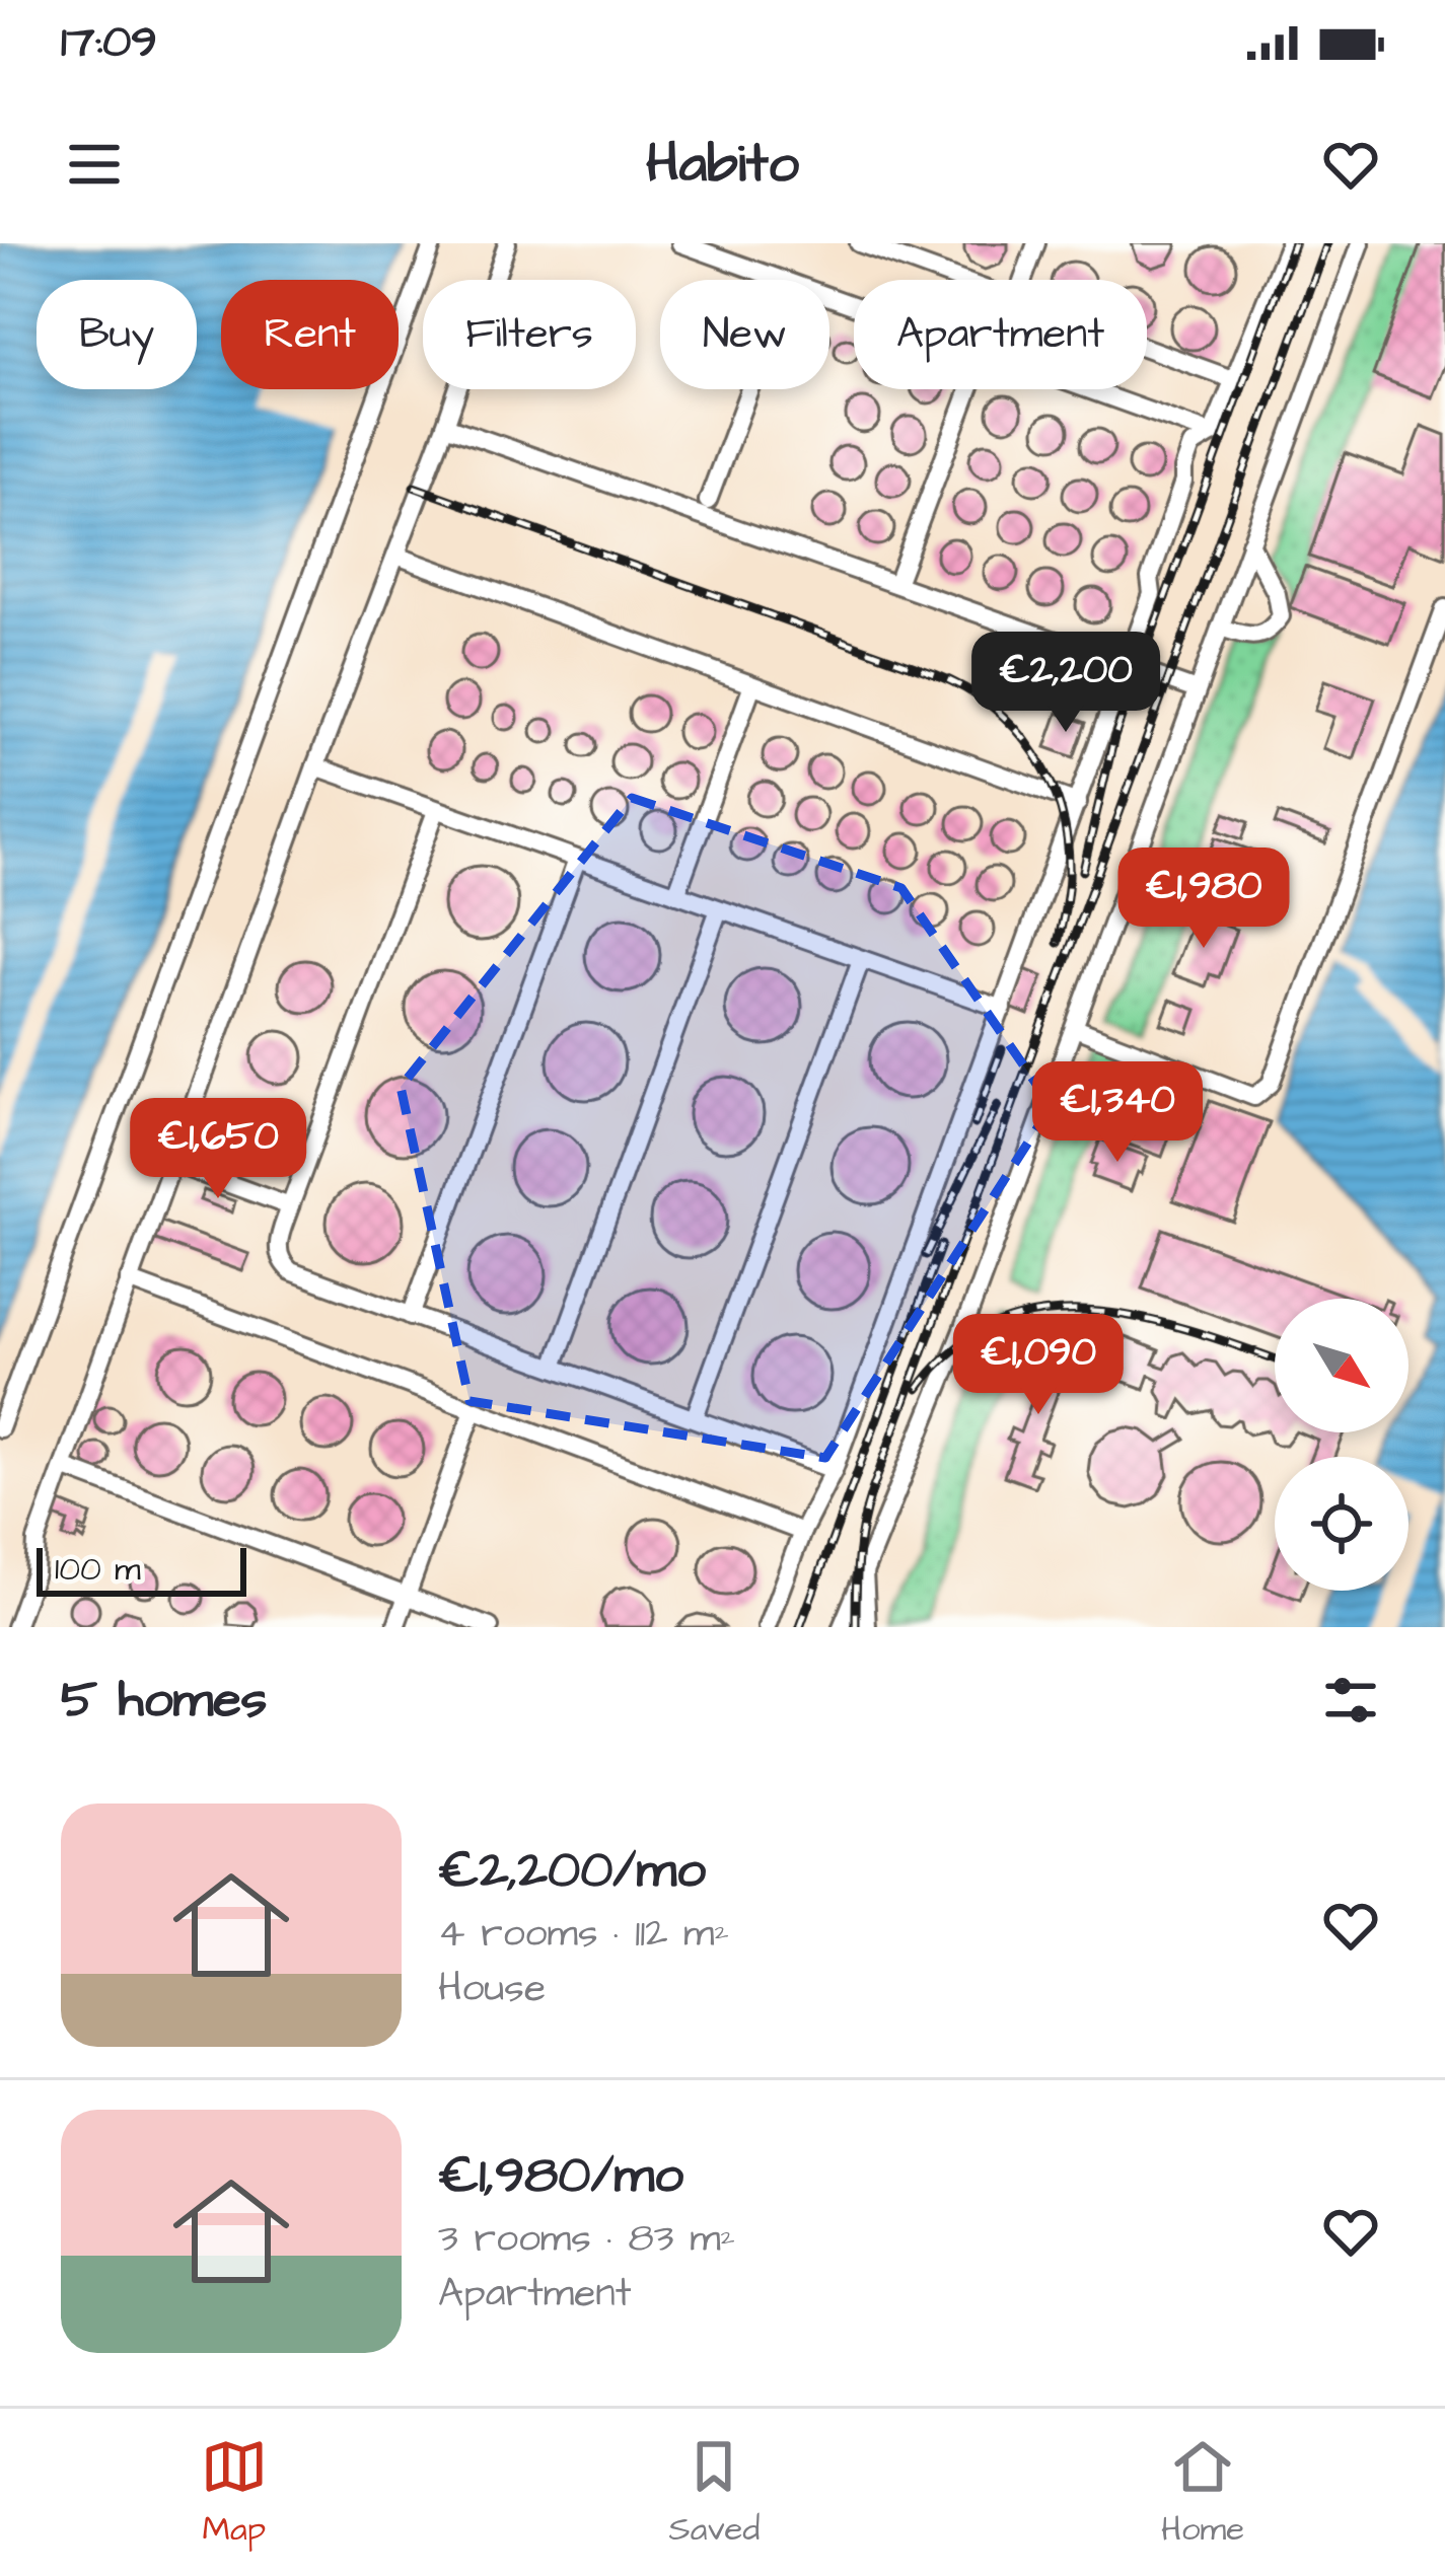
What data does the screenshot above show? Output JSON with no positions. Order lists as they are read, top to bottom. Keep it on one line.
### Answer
{"scale_bar":"100 m","north":"bottom right","page":{"status":"17:09","header":"Habito","chip":["Buy","Rent","Filters","New","Apartment"],"price":["€2,200","€1,980","€1,340","€1,650","€1,090"],"scale":"100 m","heading":"5 homes","list":[{"name":"€2,200/mo","note":"4 rooms · 112 m² · House"},{"name":"€1,980/mo","note":"3 rooms · 83 m² · Apartment"}],"tabs":["Map","Saved","Home"]}}
